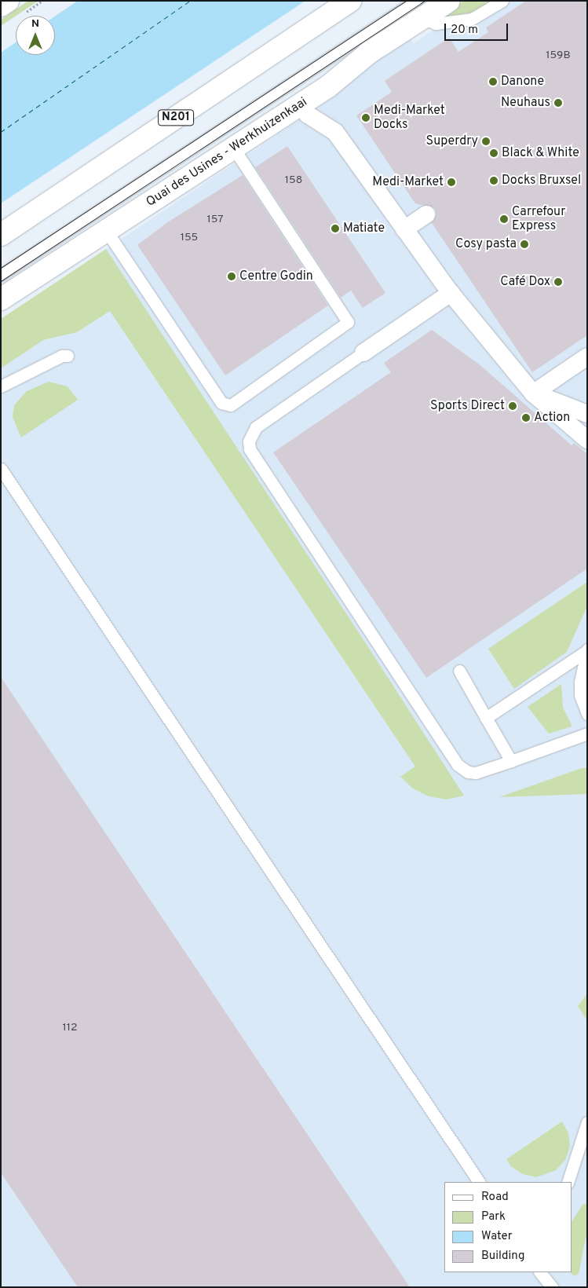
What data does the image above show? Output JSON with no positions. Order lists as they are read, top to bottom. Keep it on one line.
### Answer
{"streets":{"street":["N201","Quai des Usines - Werkhuizenkaai"]},"places":["Danone","Neuhaus","Medi-Market Docks","Superdry","Black & White","Docks Bruxsel","Medi-Market","Carrefour Express","Matiate","Cosy pasta","Centre Godin","Café Dox","Sports Direct","Action"],"house_numbers":["159B","158","157","155","112"],"legend":["Road","Park","Water","Building"],"scale_bar":"20 m","north":"top"}
